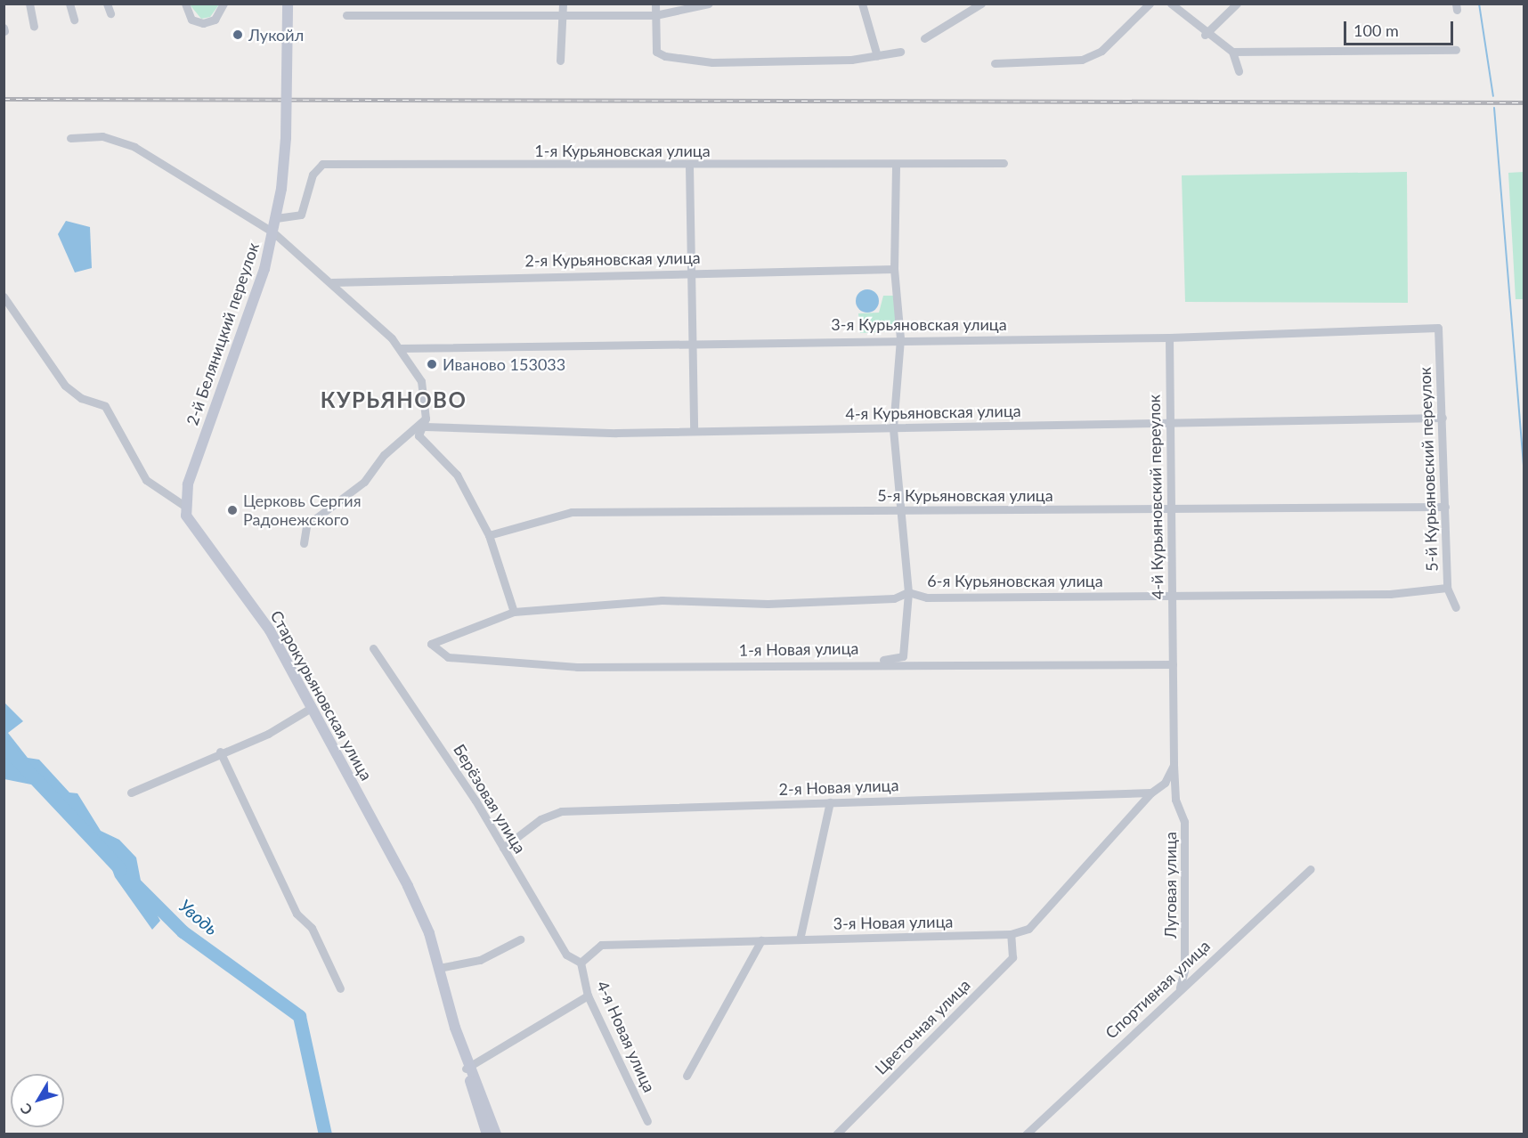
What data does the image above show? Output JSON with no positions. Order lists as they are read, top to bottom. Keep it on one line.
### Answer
{"streets":{"main road":["2-й Беляницкий переулок","Старокурьяновская улица"],"street":["1-я Курьяновская улица","2-я Курьяновская улица","3-я Курьяновская улица","4-я Курьяновская улица","5-й Курьяновский переулок","5-я Курьяновская улица","4-й Курьяновский переулок","6-я Курьяновская улица","1-я Новая улица","2-я Новая улица","Берёзовая улица","Луговая улица","3-я Новая улица","Спортивная улица","Цветочная улица","4-я Новая улица"]},"crossings":[["1-я Курьяновская улица","2-й Беляницкий переулок"],["3-я Курьяновская улица","5-й Курьяновский переулок"],["3-я Курьяновская улица","4-й Курьяновский переулок"],["2-й Беляницкий переулок","Старокурьяновская улица"],["4-я Курьяновская улица","5-й Курьяновский переулок"],["4-я Курьяновская улица","4-й Курьяновский переулок"],["5-й Курьяновский переулок","5-я Курьяновская улица"],["5-й Курьяновский переулок","6-я Курьяновская улица"],["5-я Курьяновская улица","4-й Курьяновский переулок"],["4-й Курьяновский переулок","6-я Курьяновская улица"],["4-й Курьяновский переулок","1-я Новая улица"],["4-й Курьяновский переулок","Луговая улица"],["6-я Курьяновская улица","1-я Новая улица"],["1-я Новая улица","Луговая улица"],["2-я Новая улица","Берёзовая улица"],["2-я Новая улица","3-я Новая улица"],["Берёзовая улица","3-я Новая улица"],["Берёзовая улица","4-я Новая улица"],["Луговая улица","Спортивная улица"],["3-я Новая улица","Цветочная улица"],["3-я Новая улица","4-я Новая улица"]],"districts":["КУРЬЯНОВО"],"water":["Уводь"],"places":["Лукойл","Иваново 153033","Церковь Сергия Радонежского"],"scale_bar":"100 m","north":"bottom left"}
